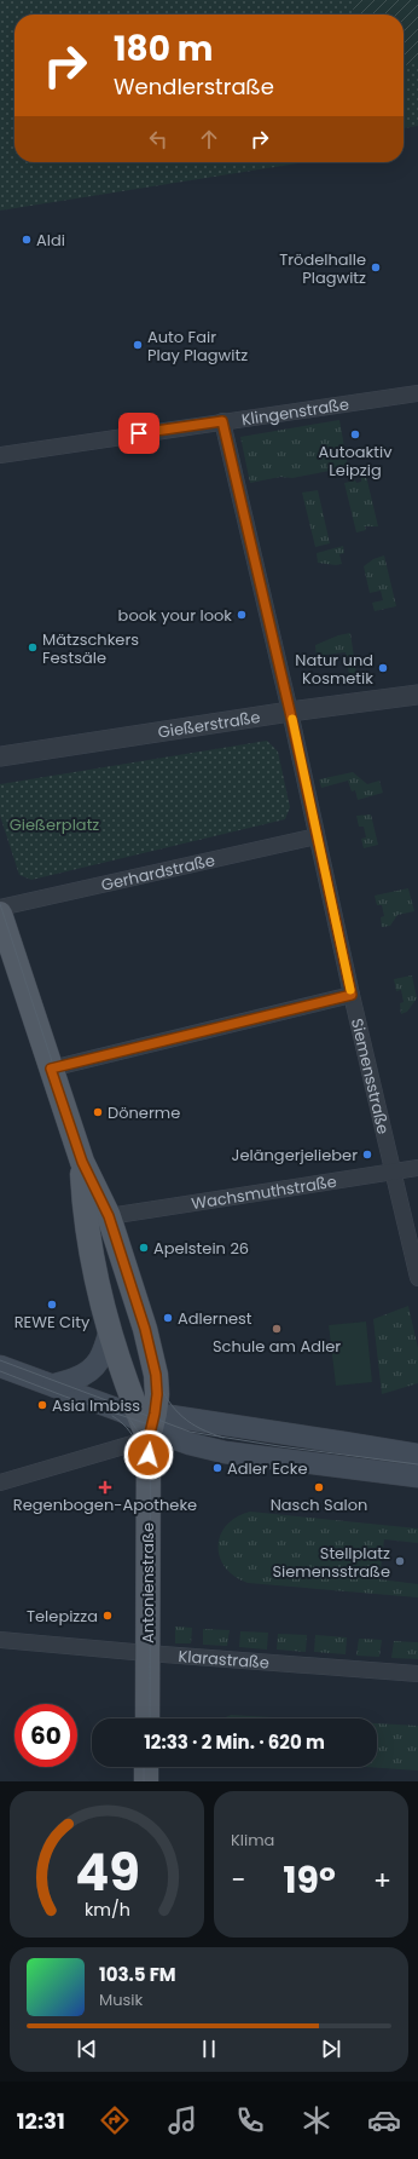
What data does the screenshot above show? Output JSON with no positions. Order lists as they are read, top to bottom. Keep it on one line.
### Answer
{"streets":{"main road":["Antonienstraße"],"street":["Klingenstraße","Gießerstraße","Gerhardstraße","Siemensstraße","Wachsmuthstraße","Klarastraße"]},"crossings":[["Klingenstraße","Siemensstraße"],["Gießerstraße","Siemensstraße"],["Gerhardstraße","Siemensstraße"],["Siemensstraße","Wachsmuthstraße"],["Wachsmuthstraße","Antonienstraße"],["Antonienstraße","Klarastraße"]],"parks":["Gießerplatz"],"places":{"other":["Aldi","Trödelhalle Plagwitz","Auto Fair Play Plagwitz","Autoaktiv Leipzig","book your look","Mätzschkers Festsäle","Natur und Kosmetik","Dönerme","Jelängerjelieber","Apelstein 26","REWE City","Adlernest","Schule am Adler","Asia Imbiss","Adler Ecke","Nasch Salon","Stellplatz Siemensstraße","Telepizza"],"health":["Regenbogen-Apotheke"]},"page":{"turn":["180 m","Wendlerstraße"],"limit":"60","trip":"12:33 · 2 Min. · 620 m","tile":"Klima","heat":["−","19°","+"],"song":["103.5 FM","Musik"],"tabs":"12:31","gauge":["49","km/h"]}}
